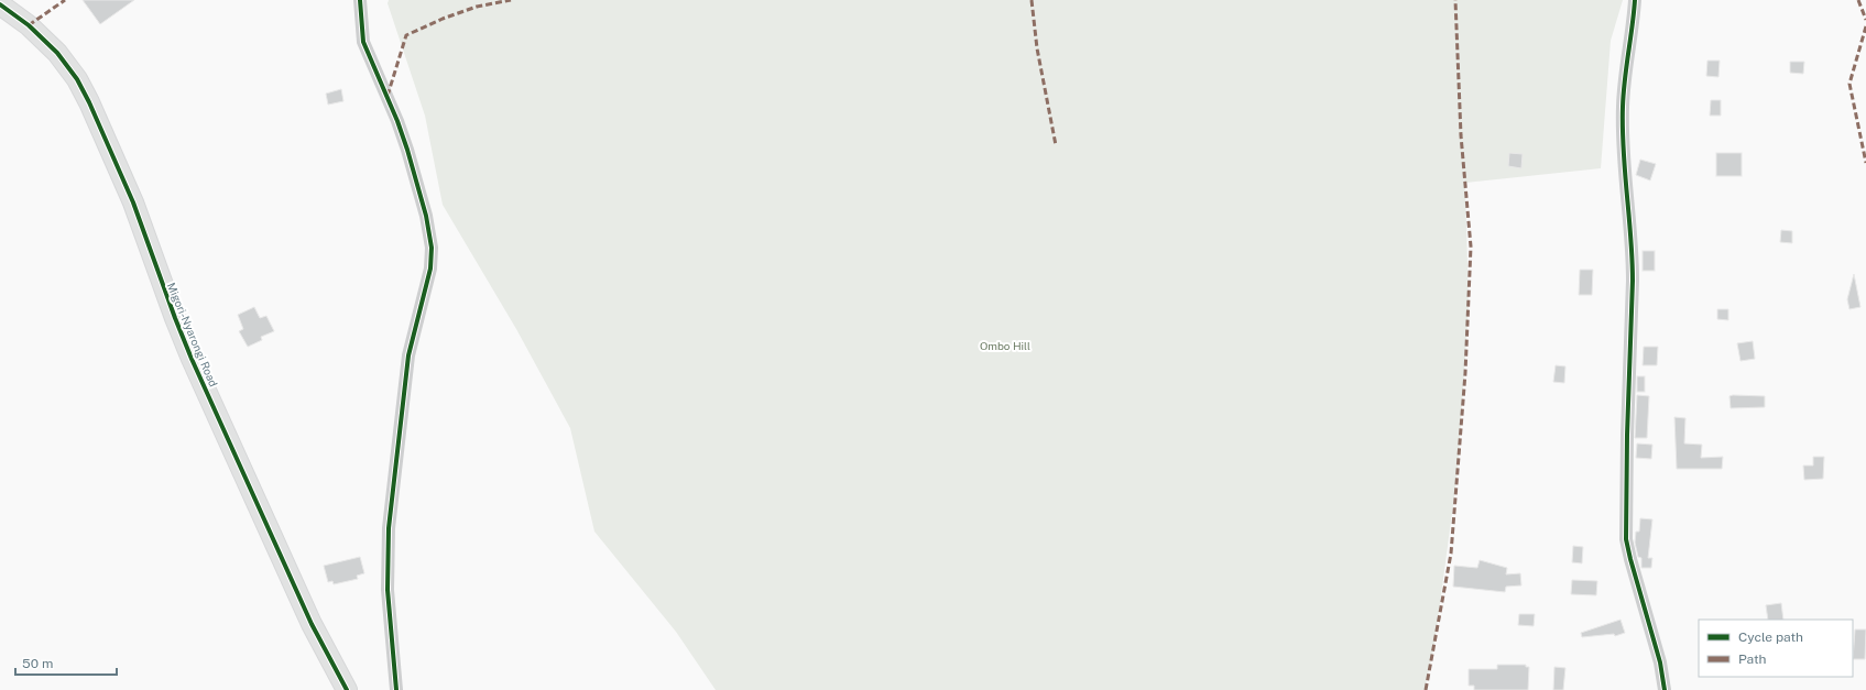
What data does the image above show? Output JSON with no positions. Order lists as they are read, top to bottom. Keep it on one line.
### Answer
{"streets":{"street":["Migori-Nyarongi Road"]},"parks":["Ombo Hill"],"legend":["Cycle path","Path"],"scale_bar":"50 m"}
